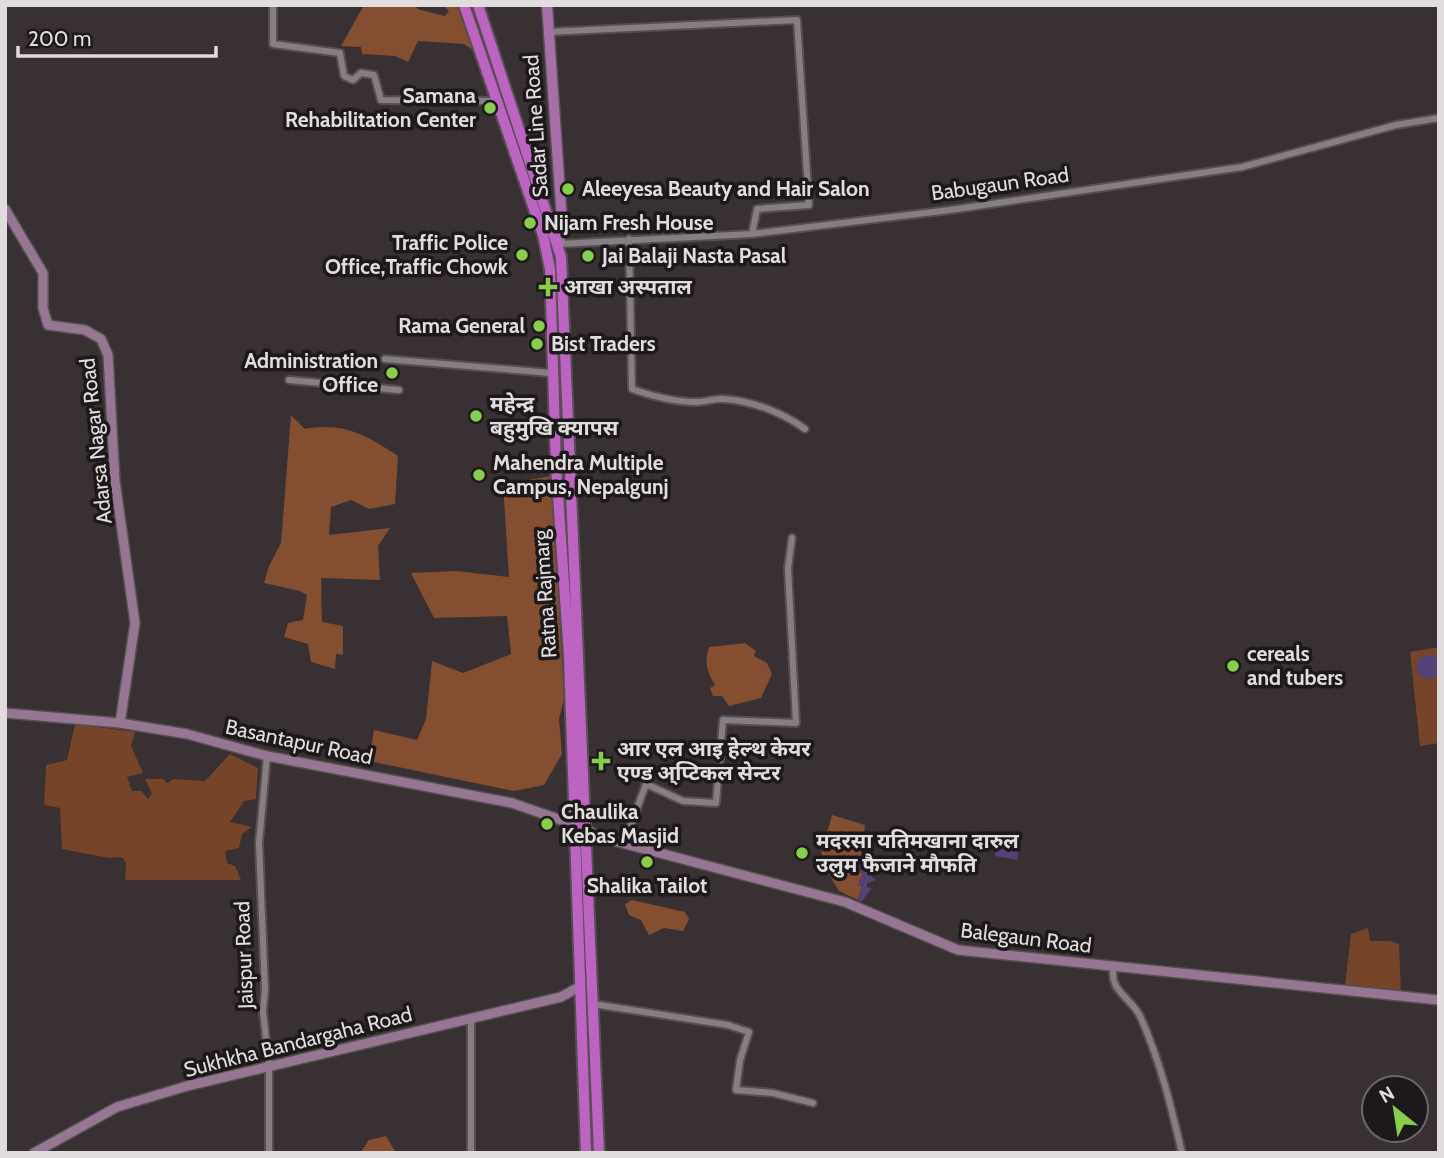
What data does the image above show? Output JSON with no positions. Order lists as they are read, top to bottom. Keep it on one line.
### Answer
{"streets":{"highway":["Ratna Rajmarg"],"main road":["Sadar Line Road"],"street":["Babugaun Road","Adarsa Nagar Road","Basantapur Road","Balegaun Road","Jaispur Road","Sukhkha Bandargaha Road"]},"crossings":[["Sadar Line Road","Babugaun Road"],["Sadar Line Road","Ratna Rajmarg"],["Babugaun Road","Ratna Rajmarg"],["Adarsa Nagar Road","Basantapur Road"],["Ratna Rajmarg","Basantapur Road"],["Ratna Rajmarg","Balegaun Road"],["Ratna Rajmarg","Sukhkha Bandargaha Road"],["Basantapur Road","Balegaun Road"],["Basantapur Road","Jaispur Road"],["Jaispur Road","Sukhkha Bandargaha Road"]],"places":{"other":["Samana Rehabilitation Center","Aleeyesa Beauty and Hair Salon","Nijam Fresh House","Traffic Police Office,Traffic Chowk","Jai Balaji Nasta Pasal","Rama General","Bist Traders","Administration Office","महेन्द्र बहुमुखि क्यापस","Mahendra Multiple Campus, Nepalgunj","cereals and tubers","Chaulika Kebas Masjid","मदरसा यतिमखाना दारुल उलुम फैजाने माैफति","Shalika Tailot"],"health":["आखा अस्पताल","आर एल आइ हेल्थ केयर एण्ड अ्प्टिकल सेन्टर"]},"scale_bar":"200 m","north":"top left"}
